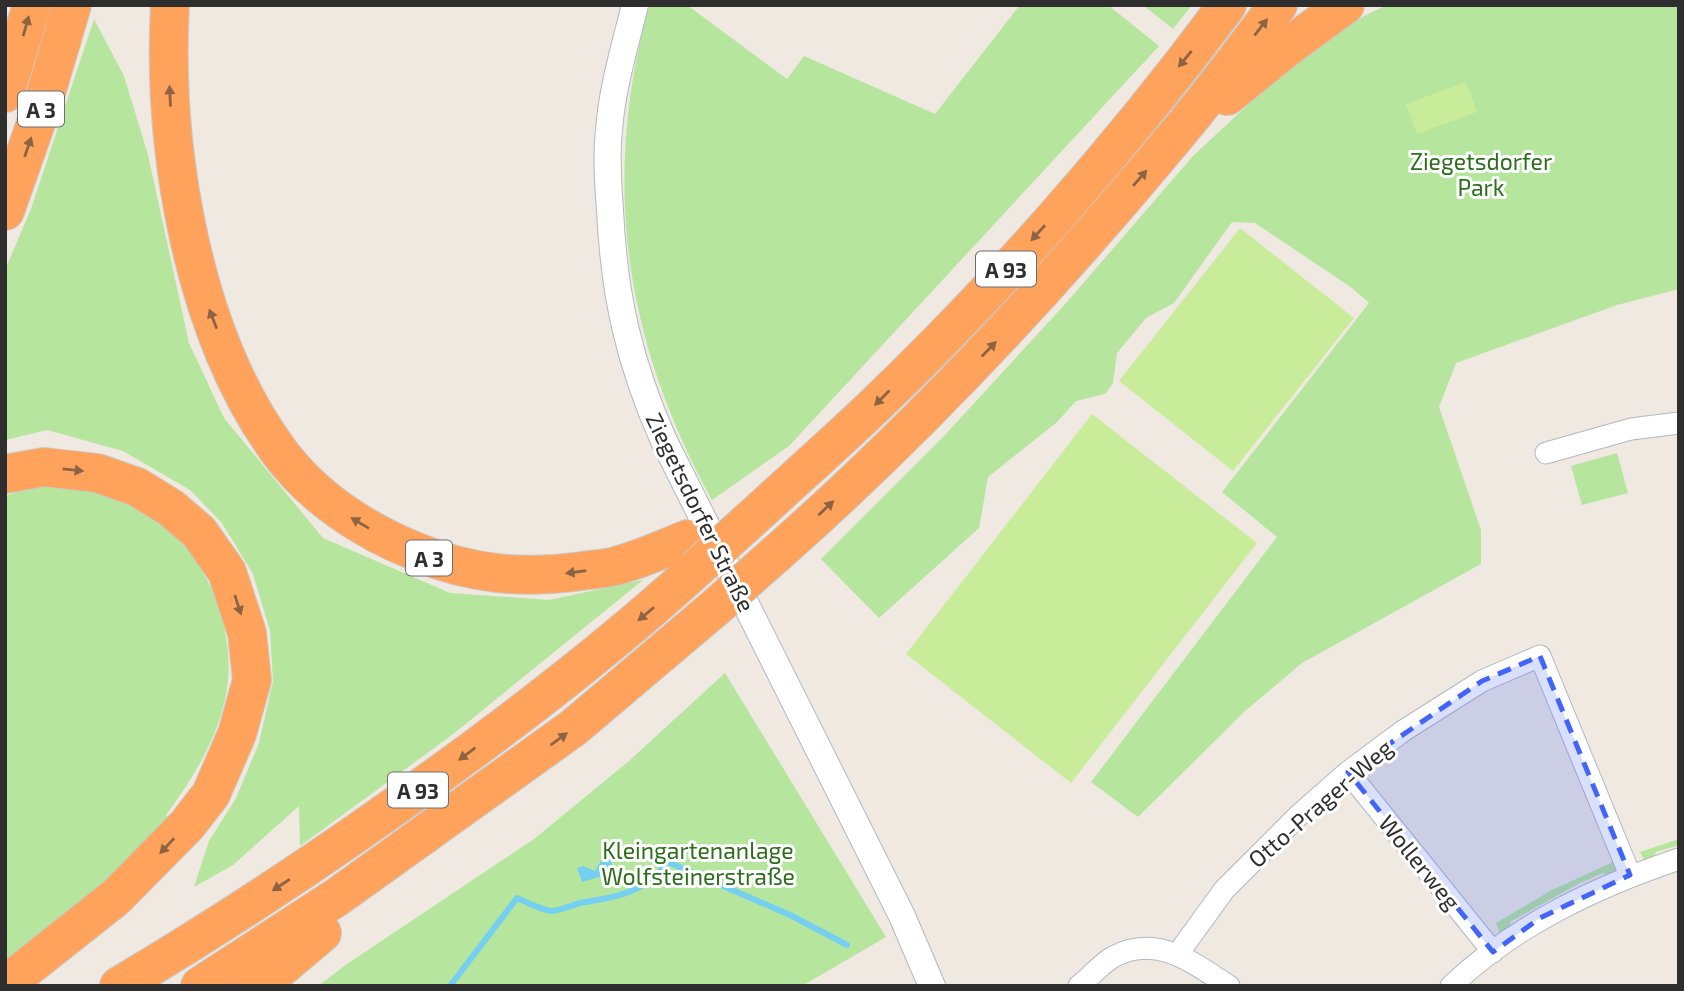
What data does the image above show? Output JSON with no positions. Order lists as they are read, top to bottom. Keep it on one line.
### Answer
{"streets":{"highway":["A 3","A 93"],"street":["Ziegetsdorfer Straße","Otto-Prager-Weg","Wollerweg"]},"crossings":[["A 3","A 93"],["Otto-Prager-Weg","Wollerweg"]],"parks":["Ziegetsdorfer Park","Kleingartenanlage Wolfsteinerstraße"]}
